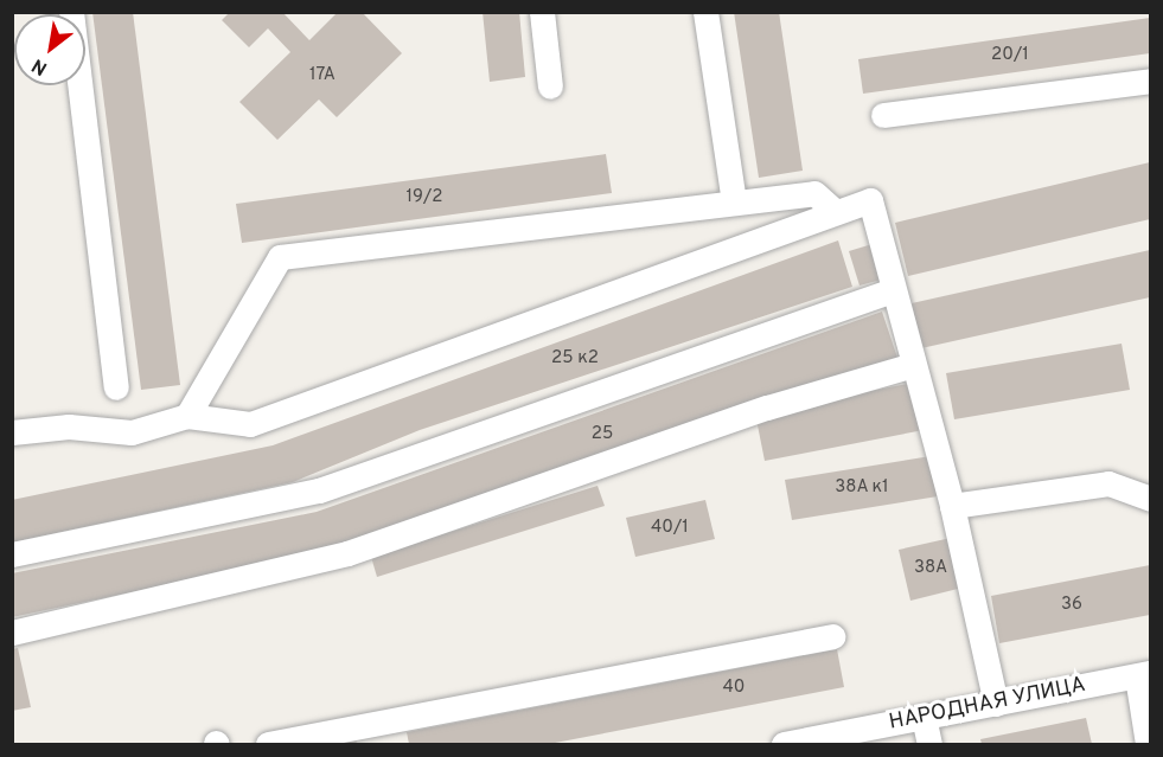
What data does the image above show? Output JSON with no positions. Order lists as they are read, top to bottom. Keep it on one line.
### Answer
{"streets":{"street":["НАРОДНАЯ УЛИЦА"]},"house_numbers":["20/1","17А","19/2","25 к2","25","38А к1","40/1","38А","36","40"],"north":"bottom left"}
